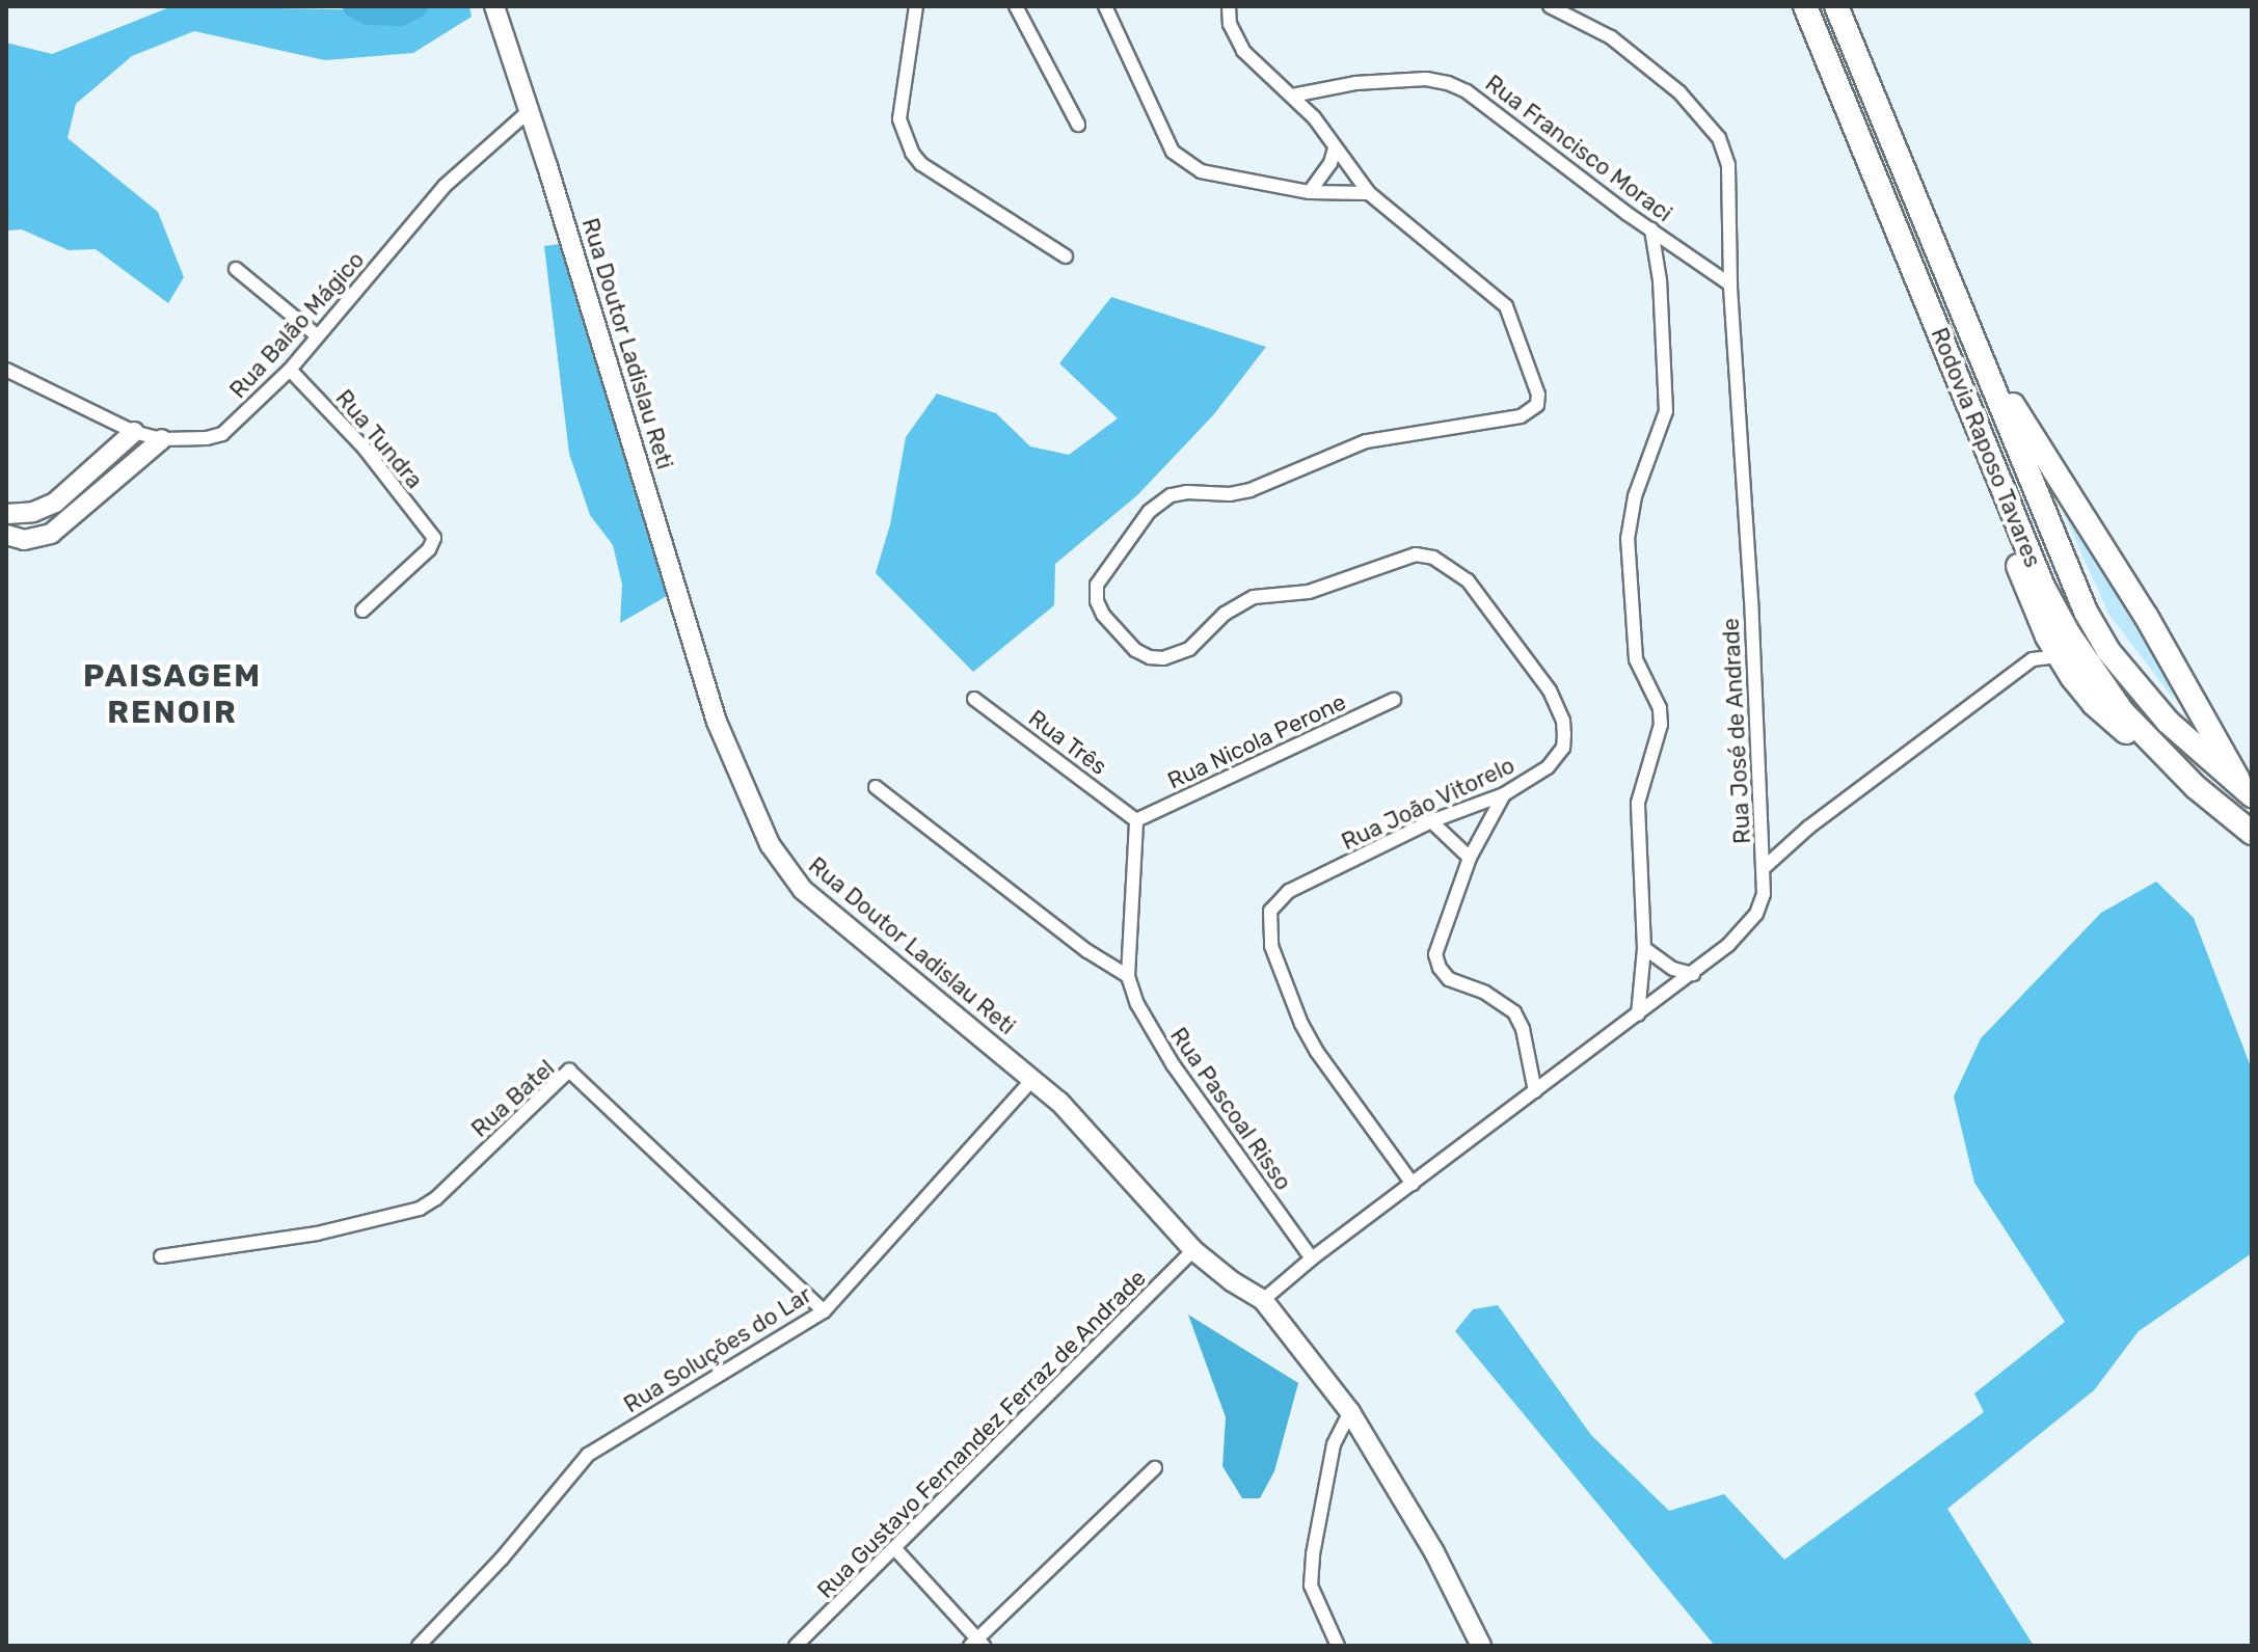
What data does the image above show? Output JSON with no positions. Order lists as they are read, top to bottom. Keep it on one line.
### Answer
{"streets":{"highway":["Rodovia Raposo Tavares"],"street":["Rua Francisco Moraci","Rua Balão Mágico","Rua Doutor Ladislau Reti","Rua Tundra","Rua José de Andrade","Rua Nicola Perone","Rua Três","Rua João Vitorelo","Rua Batel","Rua Pascoal Risso","Rua Soluções do Lar","Rua Gustavo Fernandez Ferraz de Andrade"]},"crossings":[["Rua Francisco Moraci","Rua José de Andrade"],["Rua Balão Mágico","Rua Doutor Ladislau Reti"],["Rua Balão Mágico","Rua Tundra"],["Rua Doutor Ladislau Reti","Rua José de Andrade"],["Rua Doutor Ladislau Reti","Rua Soluções do Lar"],["Rua Doutor Ladislau Reti","Rua Gustavo Fernandez Ferraz de Andrade"],["Rua José de Andrade","Rua João Vitorelo"],["Rua José de Andrade","Rua Pascoal Risso"],["Rua Nicola Perone","Rua Três"],["Rua Nicola Perone","Rua Pascoal Risso"],["Rua Três","Rua Pascoal Risso"],["Rua Batel","Rua Soluções do Lar"]],"districts":["PAISAGEM RENOIR"]}
